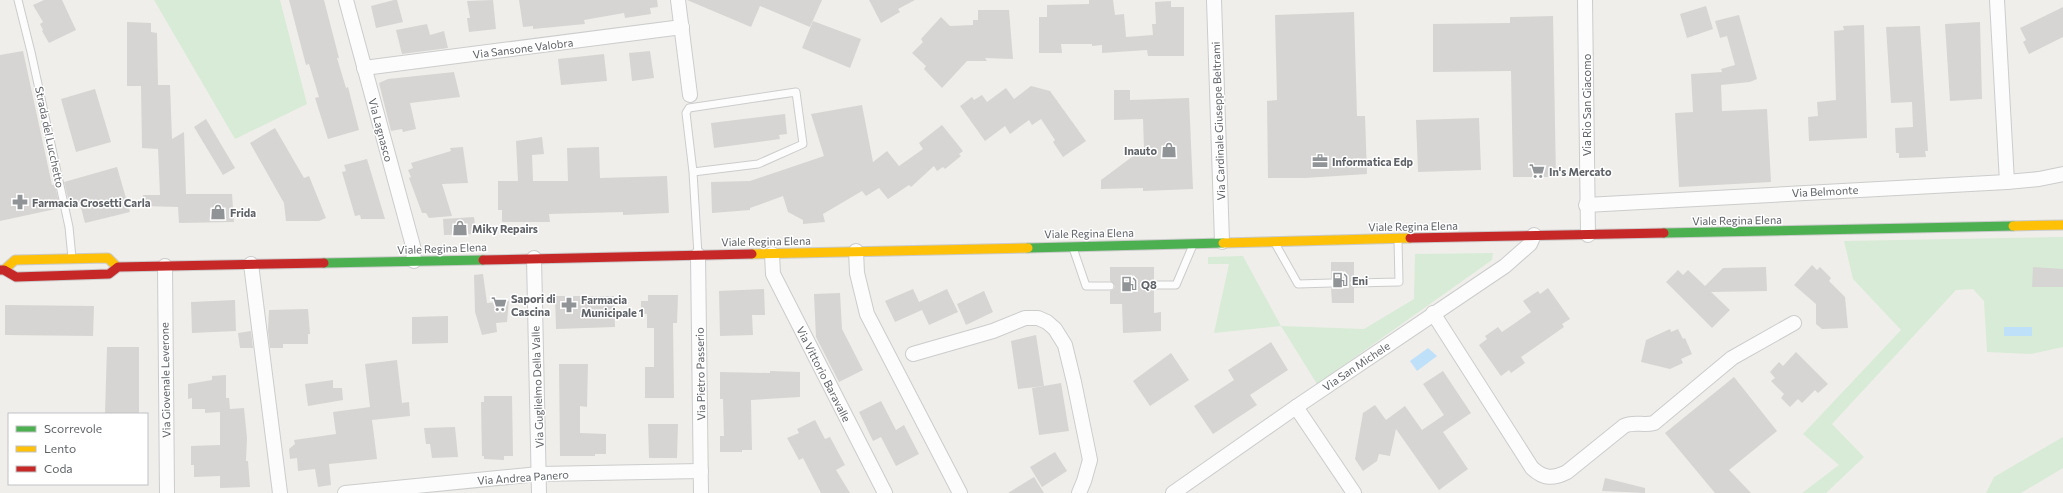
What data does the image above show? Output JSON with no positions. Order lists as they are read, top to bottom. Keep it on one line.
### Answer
{"streets":{"main road":["Viale Regina Elena"],"street":["Via Sansone Valobra","Via Rio San Giacomo","Via Cardinale Giuseppe Beltrami","Via Lagnasco","Via Belmonte","Via San Michele","Via Pietro Passerio","Via Vittorio Baravalle","Via Giovenale Leverone","Via Guglielmo Della Valle","Via Andrea Panero"],"lane":["Strada del Lucchetto"]},"crossings":[["Via Sansone Valobra","Via Lagnasco"],["Via Rio San Giacomo","Via Belmonte"],["Via Rio San Giacomo","Viale Regina Elena"],["Via Cardinale Giuseppe Beltrami","Viale Regina Elena"],["Via Lagnasco","Viale Regina Elena"],["Strada del Lucchetto","Viale Regina Elena"],["Viale Regina Elena","Via San Michele"],["Viale Regina Elena","Via Pietro Passerio"],["Viale Regina Elena","Via Vittorio Baravalle"],["Viale Regina Elena","Via Giovenale Leverone"],["Viale Regina Elena","Via Guglielmo Della Valle"],["Via Pietro Passerio","Via Andrea Panero"],["Via Guglielmo Della Valle","Via Andrea Panero"]],"places":{"shop":["Inauto","Frida","Miky Repairs"],"office":["Informatica Edp"],"supermarket":["In's Mercato","Sapori di Cascina"],"pharmacy":["Farmacia Crosetti Carla","Farmacia Municipale 1"],"fuel station":["Eni","Q8"]},"legend":["Scorrevole","Lento","Coda"]}
